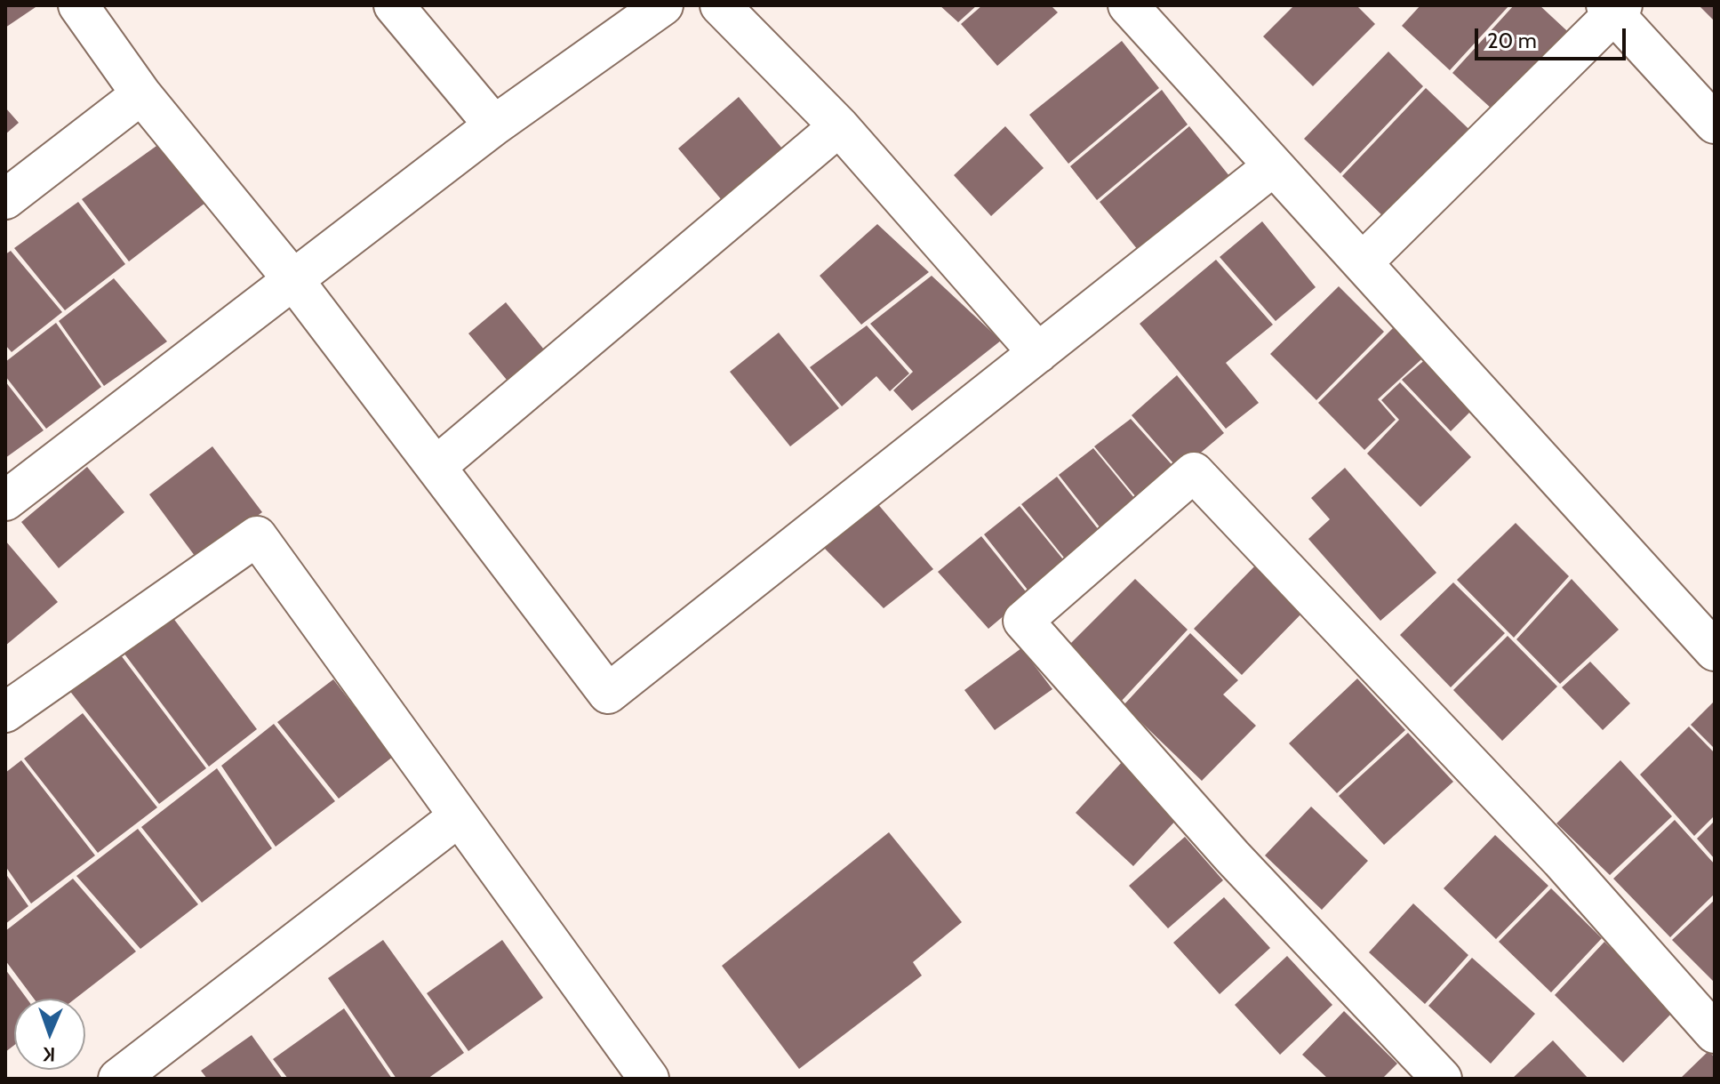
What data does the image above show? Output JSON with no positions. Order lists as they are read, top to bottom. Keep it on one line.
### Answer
{"scale_bar":"20 m","north":"bottom"}
